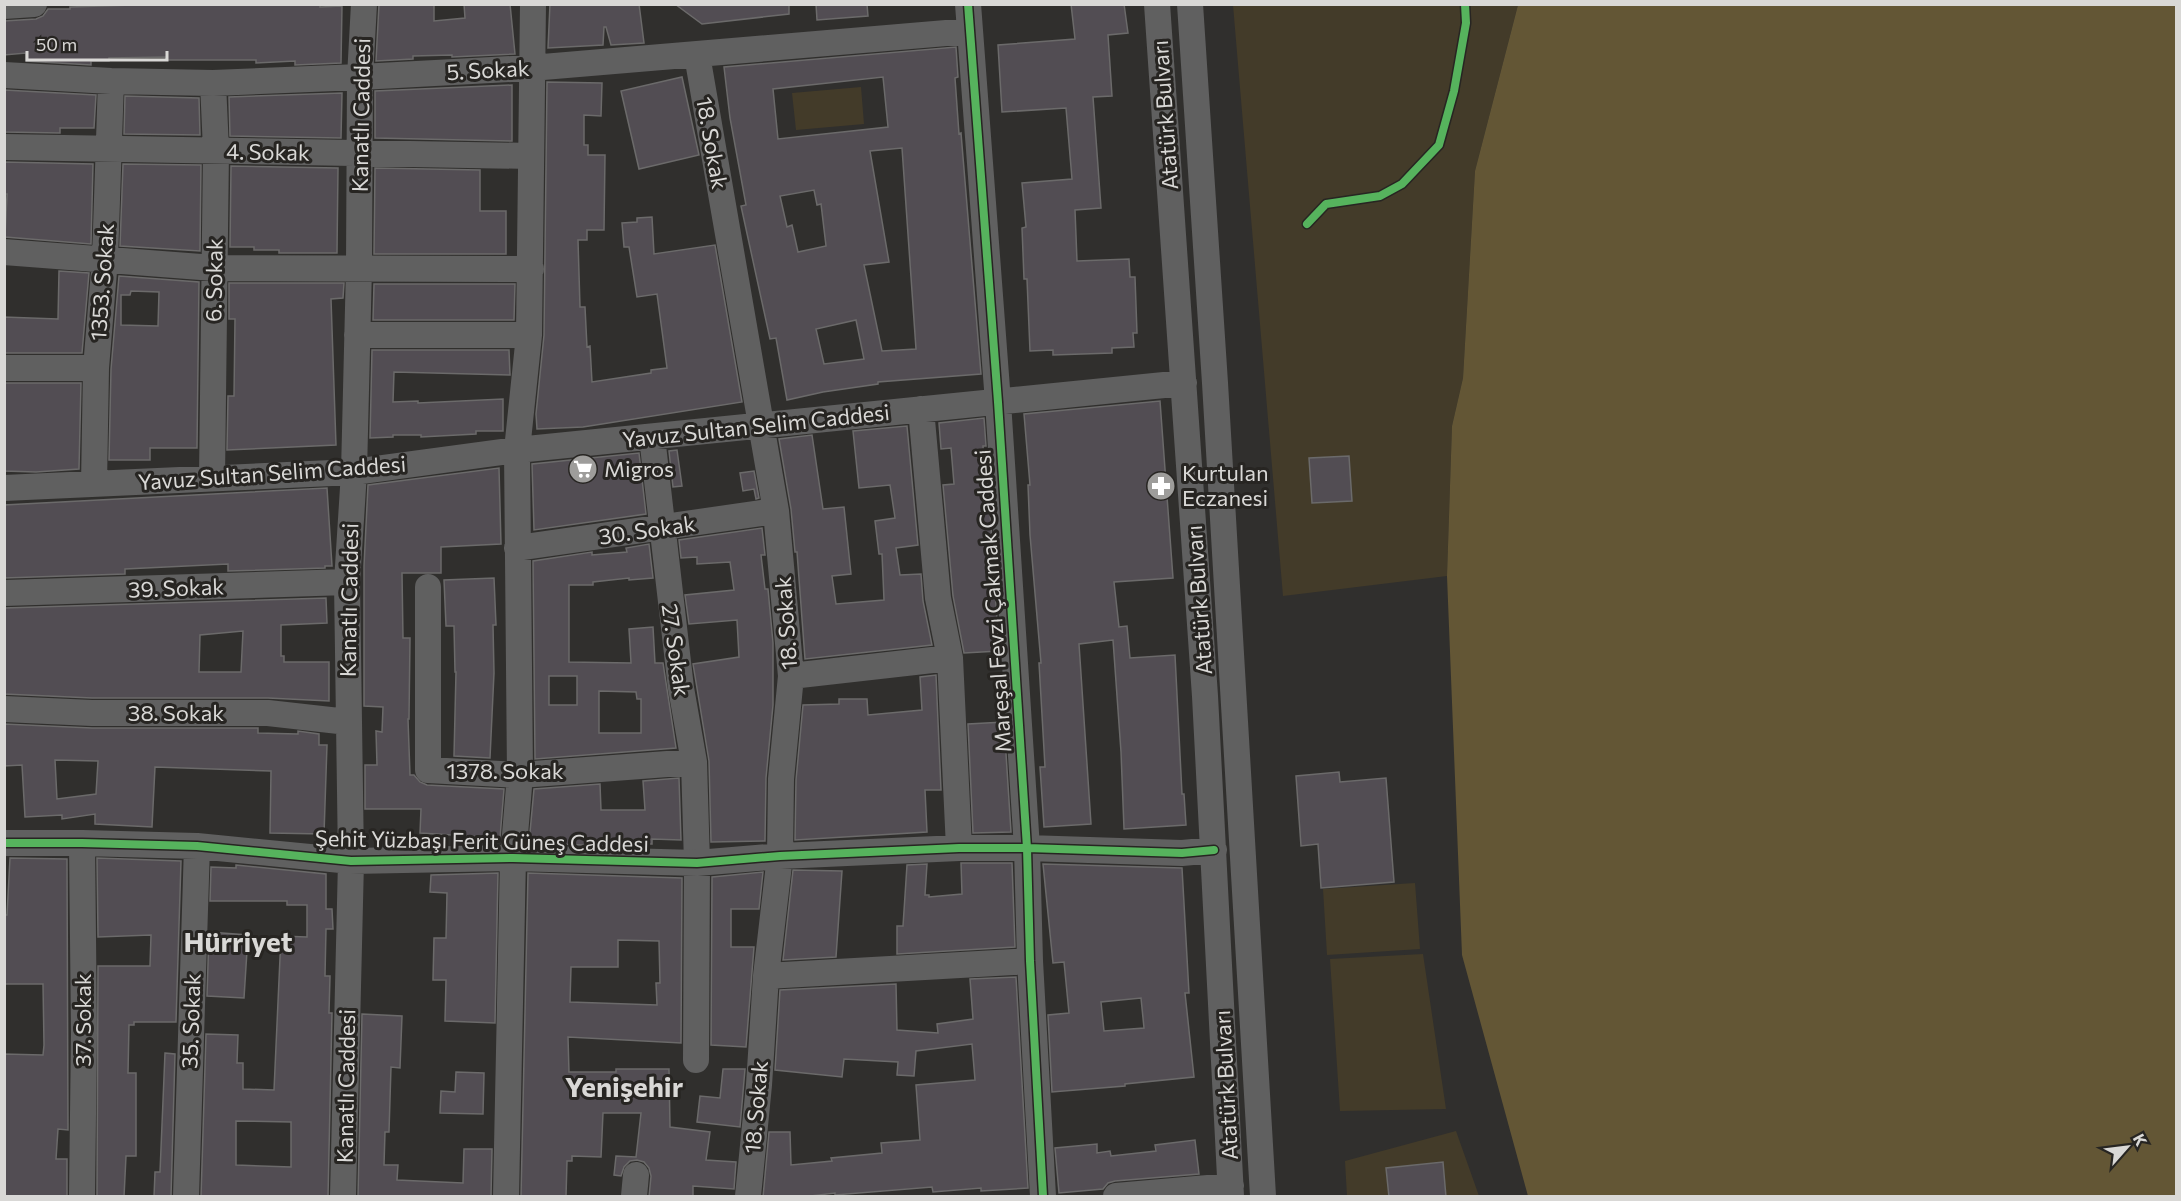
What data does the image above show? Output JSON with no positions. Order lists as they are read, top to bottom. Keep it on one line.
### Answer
{"streets":{"street":["5. Sokak","Kanatlı Caddesi","Atatürk Bulvarı","18. Sokak","4. Sokak","6. Sokak","1353. Sokak","Yavuz Sultan Selim Caddesi","30. Sokak","39. Sokak","Mareşal Fevzi Çakmak Caddesi","27. Sokak","38. Sokak","1378. Sokak","Şehit Yüzbaşı Ferit Güneş Caddesi","37. Sokak","35. Sokak"]},"crossings":[["5. Sokak","Kanatlı Caddesi"],["5. Sokak","18. Sokak"],["5. Sokak","6. Sokak"],["5. Sokak","1353. Sokak"],["5. Sokak","Mareşal Fevzi Çakmak Caddesi"],["Kanatlı Caddesi","4. Sokak"],["Kanatlı Caddesi","Yavuz Sultan Selim Caddesi"],["Kanatlı Caddesi","39. Sokak"],["Kanatlı Caddesi","38. Sokak"],["Kanatlı Caddesi","Şehit Yüzbaşı Ferit Güneş Caddesi"],["Atatürk Bulvarı","Yavuz Sultan Selim Caddesi"],["Atatürk Bulvarı","Şehit Yüzbaşı Ferit Güneş Caddesi"],["18. Sokak","Yavuz Sultan Selim Caddesi"],["18. Sokak","30. Sokak"],["18. Sokak","Şehit Yüzbaşı Ferit Güneş Caddesi"],["4. Sokak","6. Sokak"],["4. Sokak","1353. Sokak"],["6. Sokak","Yavuz Sultan Selim Caddesi"],["1353. Sokak","Yavuz Sultan Selim Caddesi"],["Yavuz Sultan Selim Caddesi","Mareşal Fevzi Çakmak Caddesi"],["Yavuz Sultan Selim Caddesi","27. Sokak"],["30. Sokak","27. Sokak"],["Mareşal Fevzi Çakmak Caddesi","Şehit Yüzbaşı Ferit Güneş Caddesi"],["27. Sokak","1378. Sokak"],["27. Sokak","Şehit Yüzbaşı Ferit Güneş Caddesi"],["Şehit Yüzbaşı Ferit Güneş Caddesi","37. Sokak"],["Şehit Yüzbaşı Ferit Güneş Caddesi","35. Sokak"]],"districts":["Hürriyet","Yenişehir"],"places":{"supermarket":["Migros"],"pharmacy":["Kurtulan Eczanesi"]},"scale_bar":"50 m","north":"top right"}
